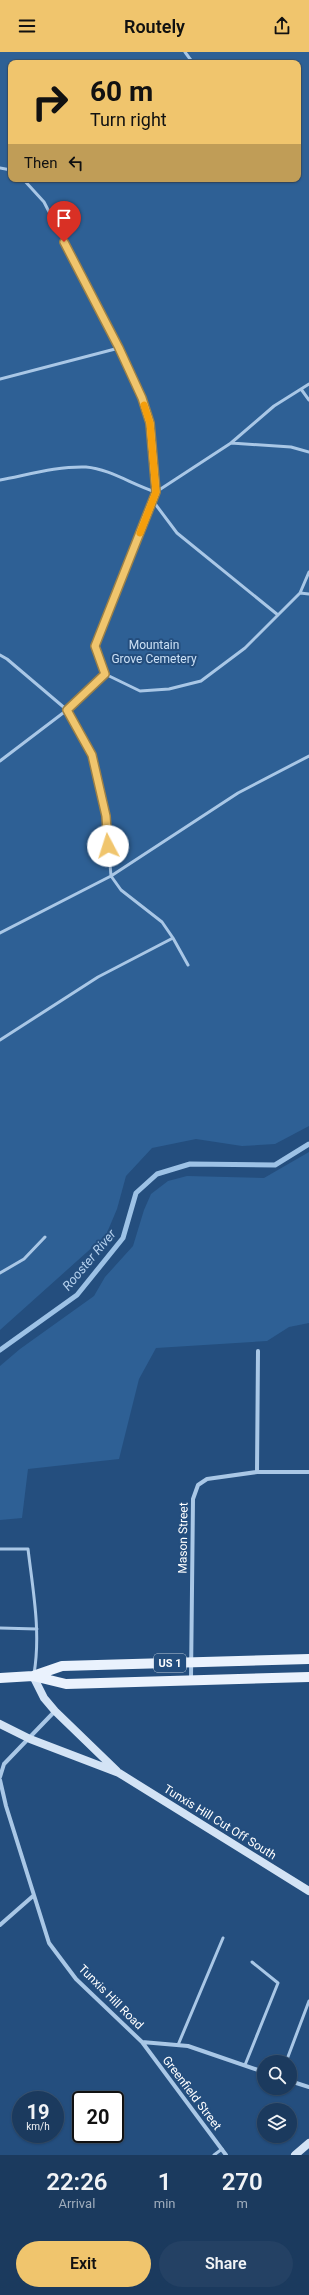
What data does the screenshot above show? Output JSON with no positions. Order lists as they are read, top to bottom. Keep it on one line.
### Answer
{"streets":{"main road":["US 1","Tunxis Hill Cut Off South"],"street":["Mason Street","Tunxis Hill Road","Greenfield Street"]},"crossings":[["Mason Street","US 1"],["US 1","Tunxis Hill Cut Off South"],["Tunxis Hill Road","Greenfield Street"]],"water":["Rooster River"],"parks":["Mountain Grove Cemetery"],"page":{"header":"Routely","turn":["60 m","Turn right"],"then":"Then","speed":"19 km/h","limit":"20","eta":["22:26","Arrival","1","min","270","m"],"buttons":["Exit","Share"]}}
